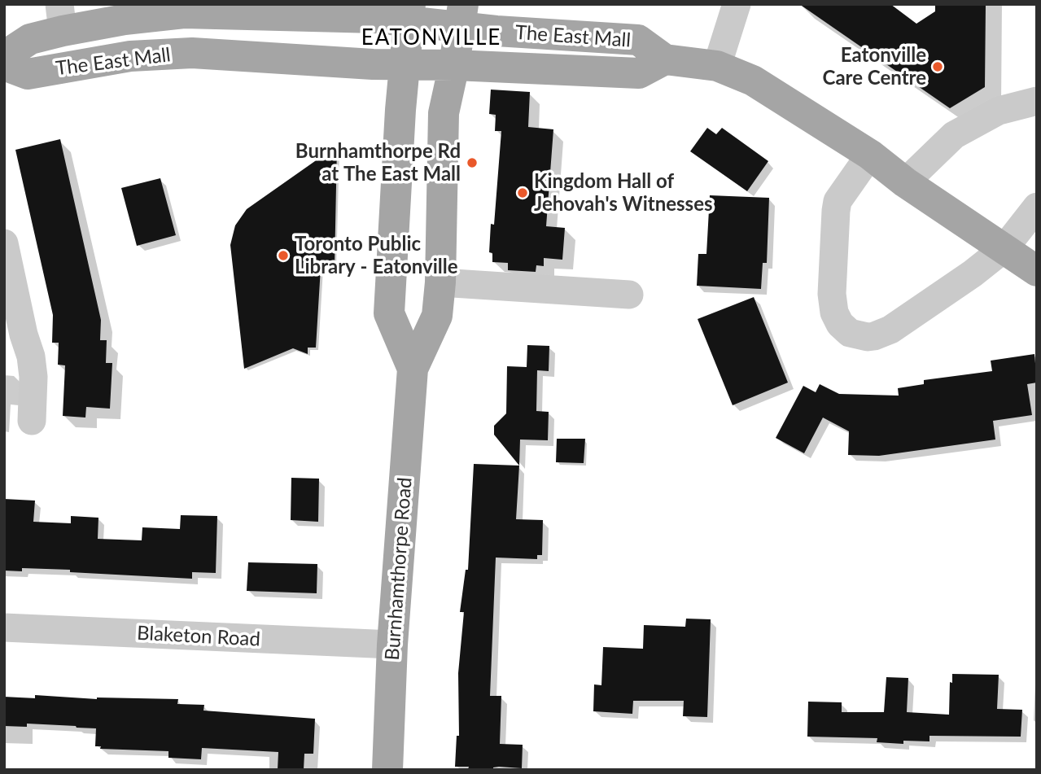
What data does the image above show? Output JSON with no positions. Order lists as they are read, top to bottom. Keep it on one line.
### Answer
{"streets":{"main road":["The East Mall","Burnhamthorpe Road"],"street":["Blaketon Road"]},"crossings":[["The East Mall","Burnhamthorpe Road"],["Burnhamthorpe Road","Blaketon Road"]],"districts":["EATONVILLE"],"places":["Eatonville Care Centre","Burnhamthorpe Rd at The East Mall","Kingdom Hall of Jehovah's Witnesses","Toronto Public Library - Eatonville"]}
